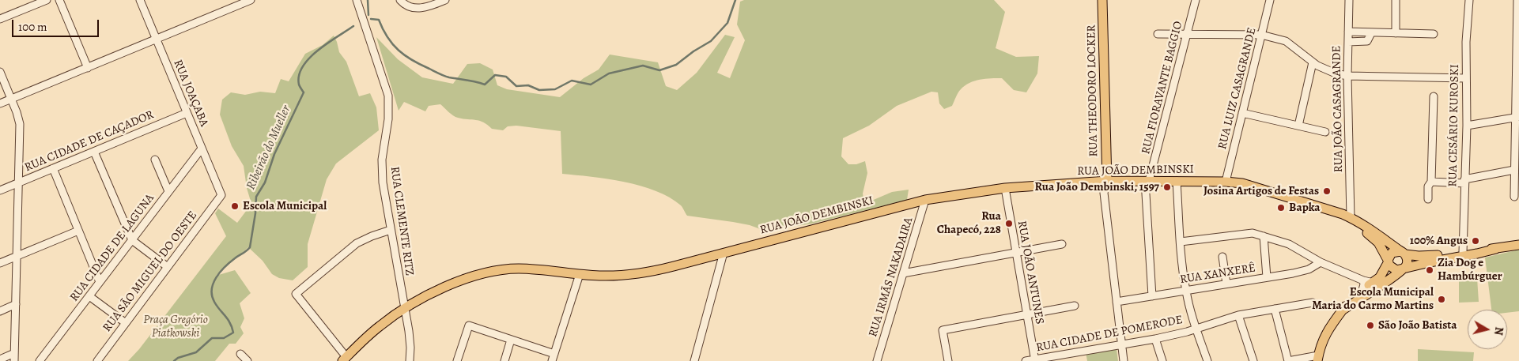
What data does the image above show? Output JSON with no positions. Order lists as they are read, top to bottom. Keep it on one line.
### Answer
{"streets":{"main road":["RUA THEODORO LOCKER","RUA JOÃO DEMBINSKI"],"street":["RUA FIORAVANTE BAGGIO","RUA LUIZ CASAGRANDE","RUA JOAÇABA","RUA JOÃO CASAGRANDE","RUA CESÁRIO KUROSKI","RUA CIDADE DE CAÇADOR","RUA CLEMENTE RITZ","RUA CIDADE DE LAGUNA","RUA SÃO MIGUEL DO OESTE","RUA JOÃO ANTUNES","RUA XANXERÊ","RUA IRMÃS NAKADAIRA","RUA CIDADE DE POMERODE"]},"crossings":[["RUA FIORAVANTE BAGGIO","RUA JOÃO DEMBINSKI"],["RUA FIORAVANTE BAGGIO","RUA XANXERÊ"],["RUA LUIZ CASAGRANDE","RUA JOÃO DEMBINSKI"],["RUA THEODORO LOCKER","RUA JOÃO DEMBINSKI"],["RUA JOAÇABA","RUA CIDADE DE CAÇADOR"],["RUA JOAÇABA","RUA CIDADE DE LAGUNA"],["RUA JOAÇABA","RUA SÃO MIGUEL DO OESTE"],["RUA JOÃO CASAGRANDE","RUA JOÃO DEMBINSKI"],["RUA JOÃO DEMBINSKI","RUA CLEMENTE RITZ"],["RUA JOÃO DEMBINSKI","RUA JOÃO ANTUNES"],["RUA JOÃO DEMBINSKI","RUA IRMÃS NAKADAIRA"],["RUA JOÃO ANTUNES","RUA CIDADE DE POMERODE"]],"water":["Ribeirão do Mueller"],"parks":["Praça Gregório Piatkowski"],"places":["Rua João Dembinski, 1597","Josina Artigos de Festas","Escola Municipal","Bapka","Rua Chapecó, 228","100% Angus","Zia Dog e Hambúrguer","Escola Municipal Maria do Carmo Martins","São João Batista"],"scale_bar":"100 m","north":"right"}
